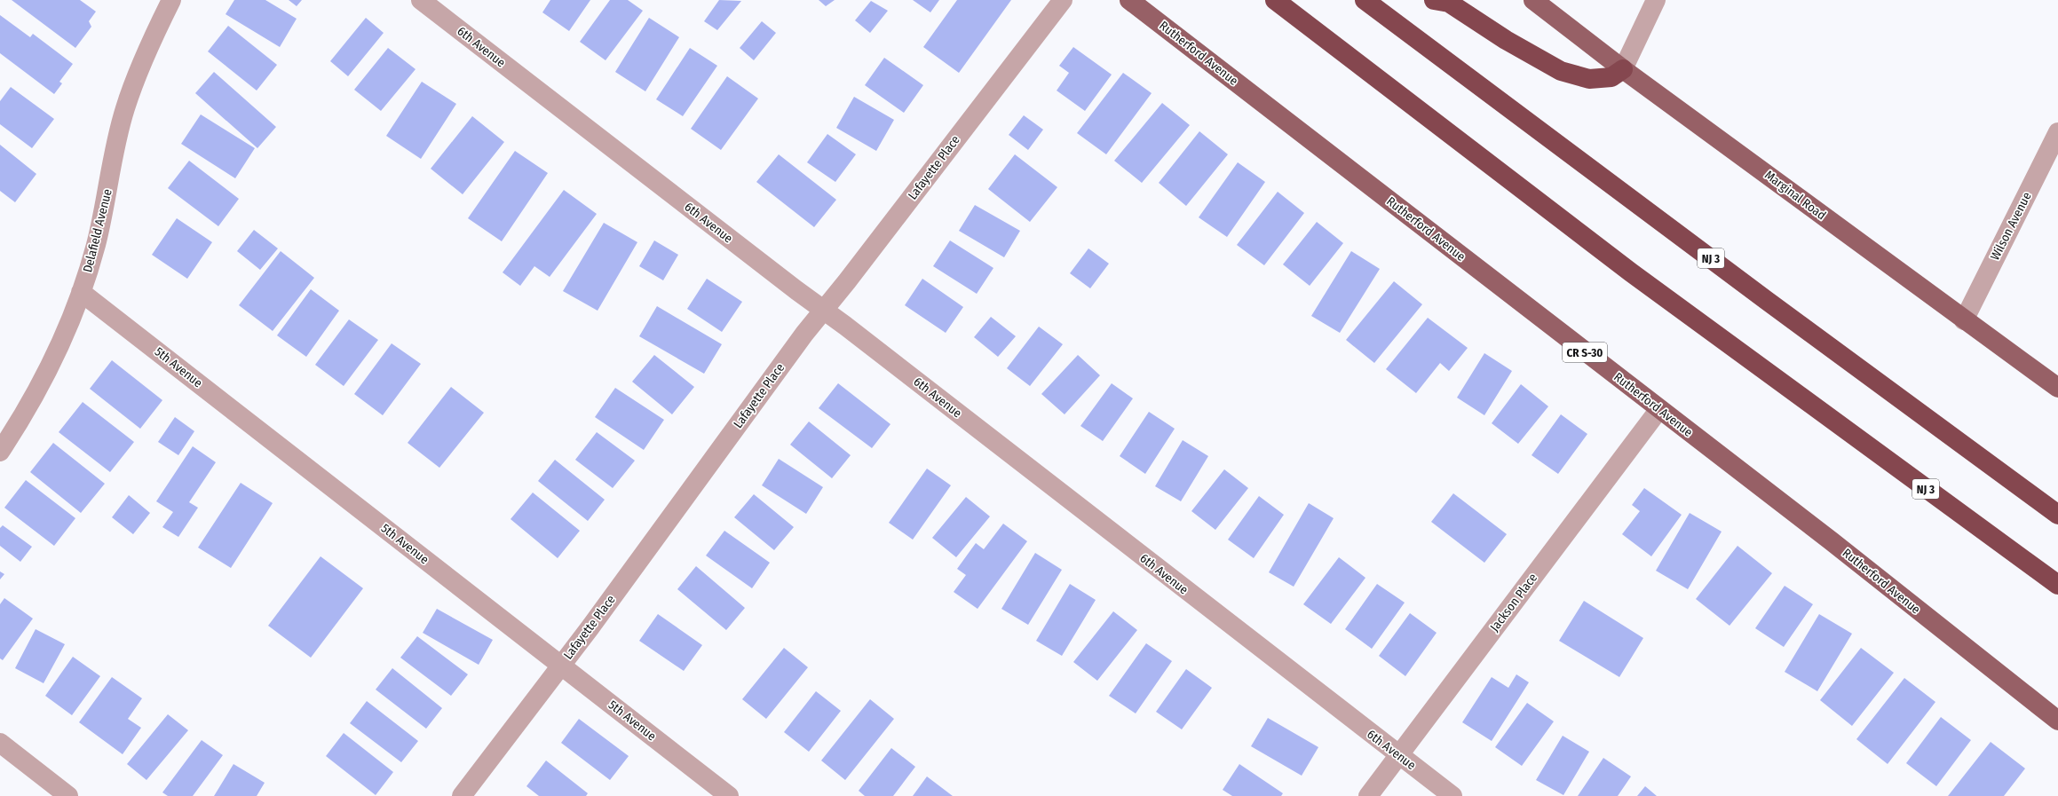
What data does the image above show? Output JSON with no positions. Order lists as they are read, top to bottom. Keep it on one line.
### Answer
{"streets":{"highway":["NJ 3"],"main road":["Rutherford Avenue","Marginal Road","CR S-30"],"street":["6th Avenue","Lafayette Place","Wilson Avenue","Delafield Avenue","5th Avenue","Jackson Place"]},"crossings":[["6th Avenue","Lafayette Place"],["6th Avenue","Jackson Place"],["Rutherford Avenue","Jackson Place"],["Lafayette Place","5th Avenue"],["Marginal Road","Wilson Avenue"],["Delafield Avenue","5th Avenue"]]}
